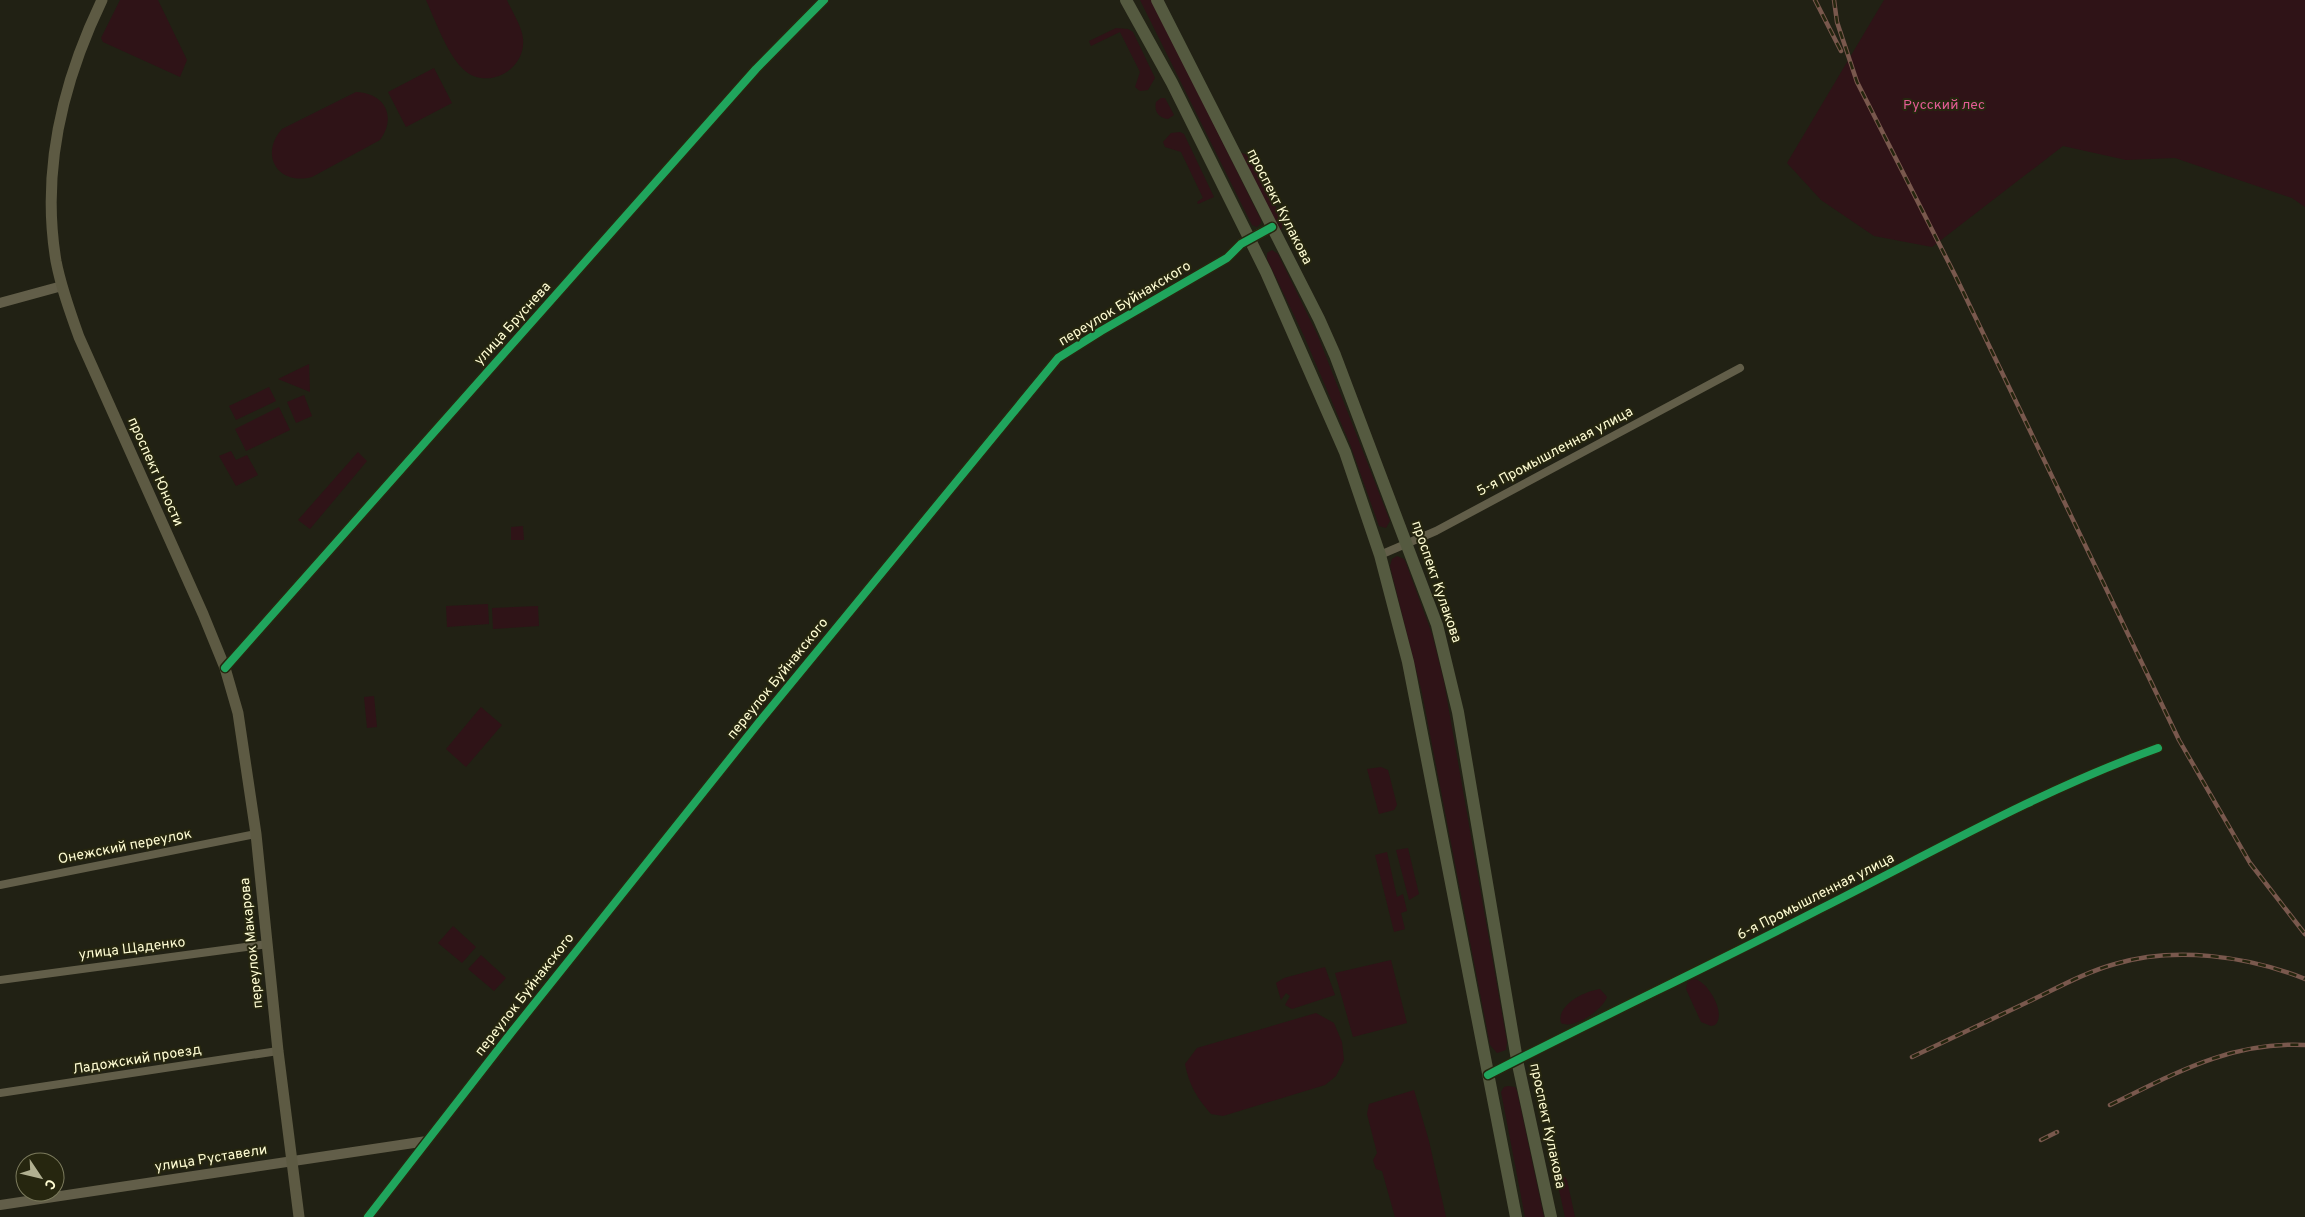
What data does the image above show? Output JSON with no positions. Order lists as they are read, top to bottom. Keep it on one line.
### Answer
{"streets":{"main road":["проспект Кулакова","проспект Юности","переулок Макарова"],"street":["переулок Буйнакского","улица Бруснева","5-я Промышленная улица","Онежский переулок","6-я Промышленная улица","улица Щаденко","Ладожский проезд","улица Руставели"]},"crossings":[["проспект Кулакова","переулок Буйнакского"],["проспект Кулакова","5-я Промышленная улица"],["проспект Кулакова","6-я Промышленная улица"],["переулок Буйнакского","улица Руставели"],["улица Бруснева","проспект Юности"],["улица Бруснева","переулок Макарова"],["проспект Юности","переулок Макарова"],["Онежский переулок","переулок Макарова"],["переулок Макарова","улица Щаденко"],["переулок Макарова","Ладожский проезд"],["переулок Макарова","улица Руставели"]],"parks":["Русский лес"],"north":"bottom right"}
